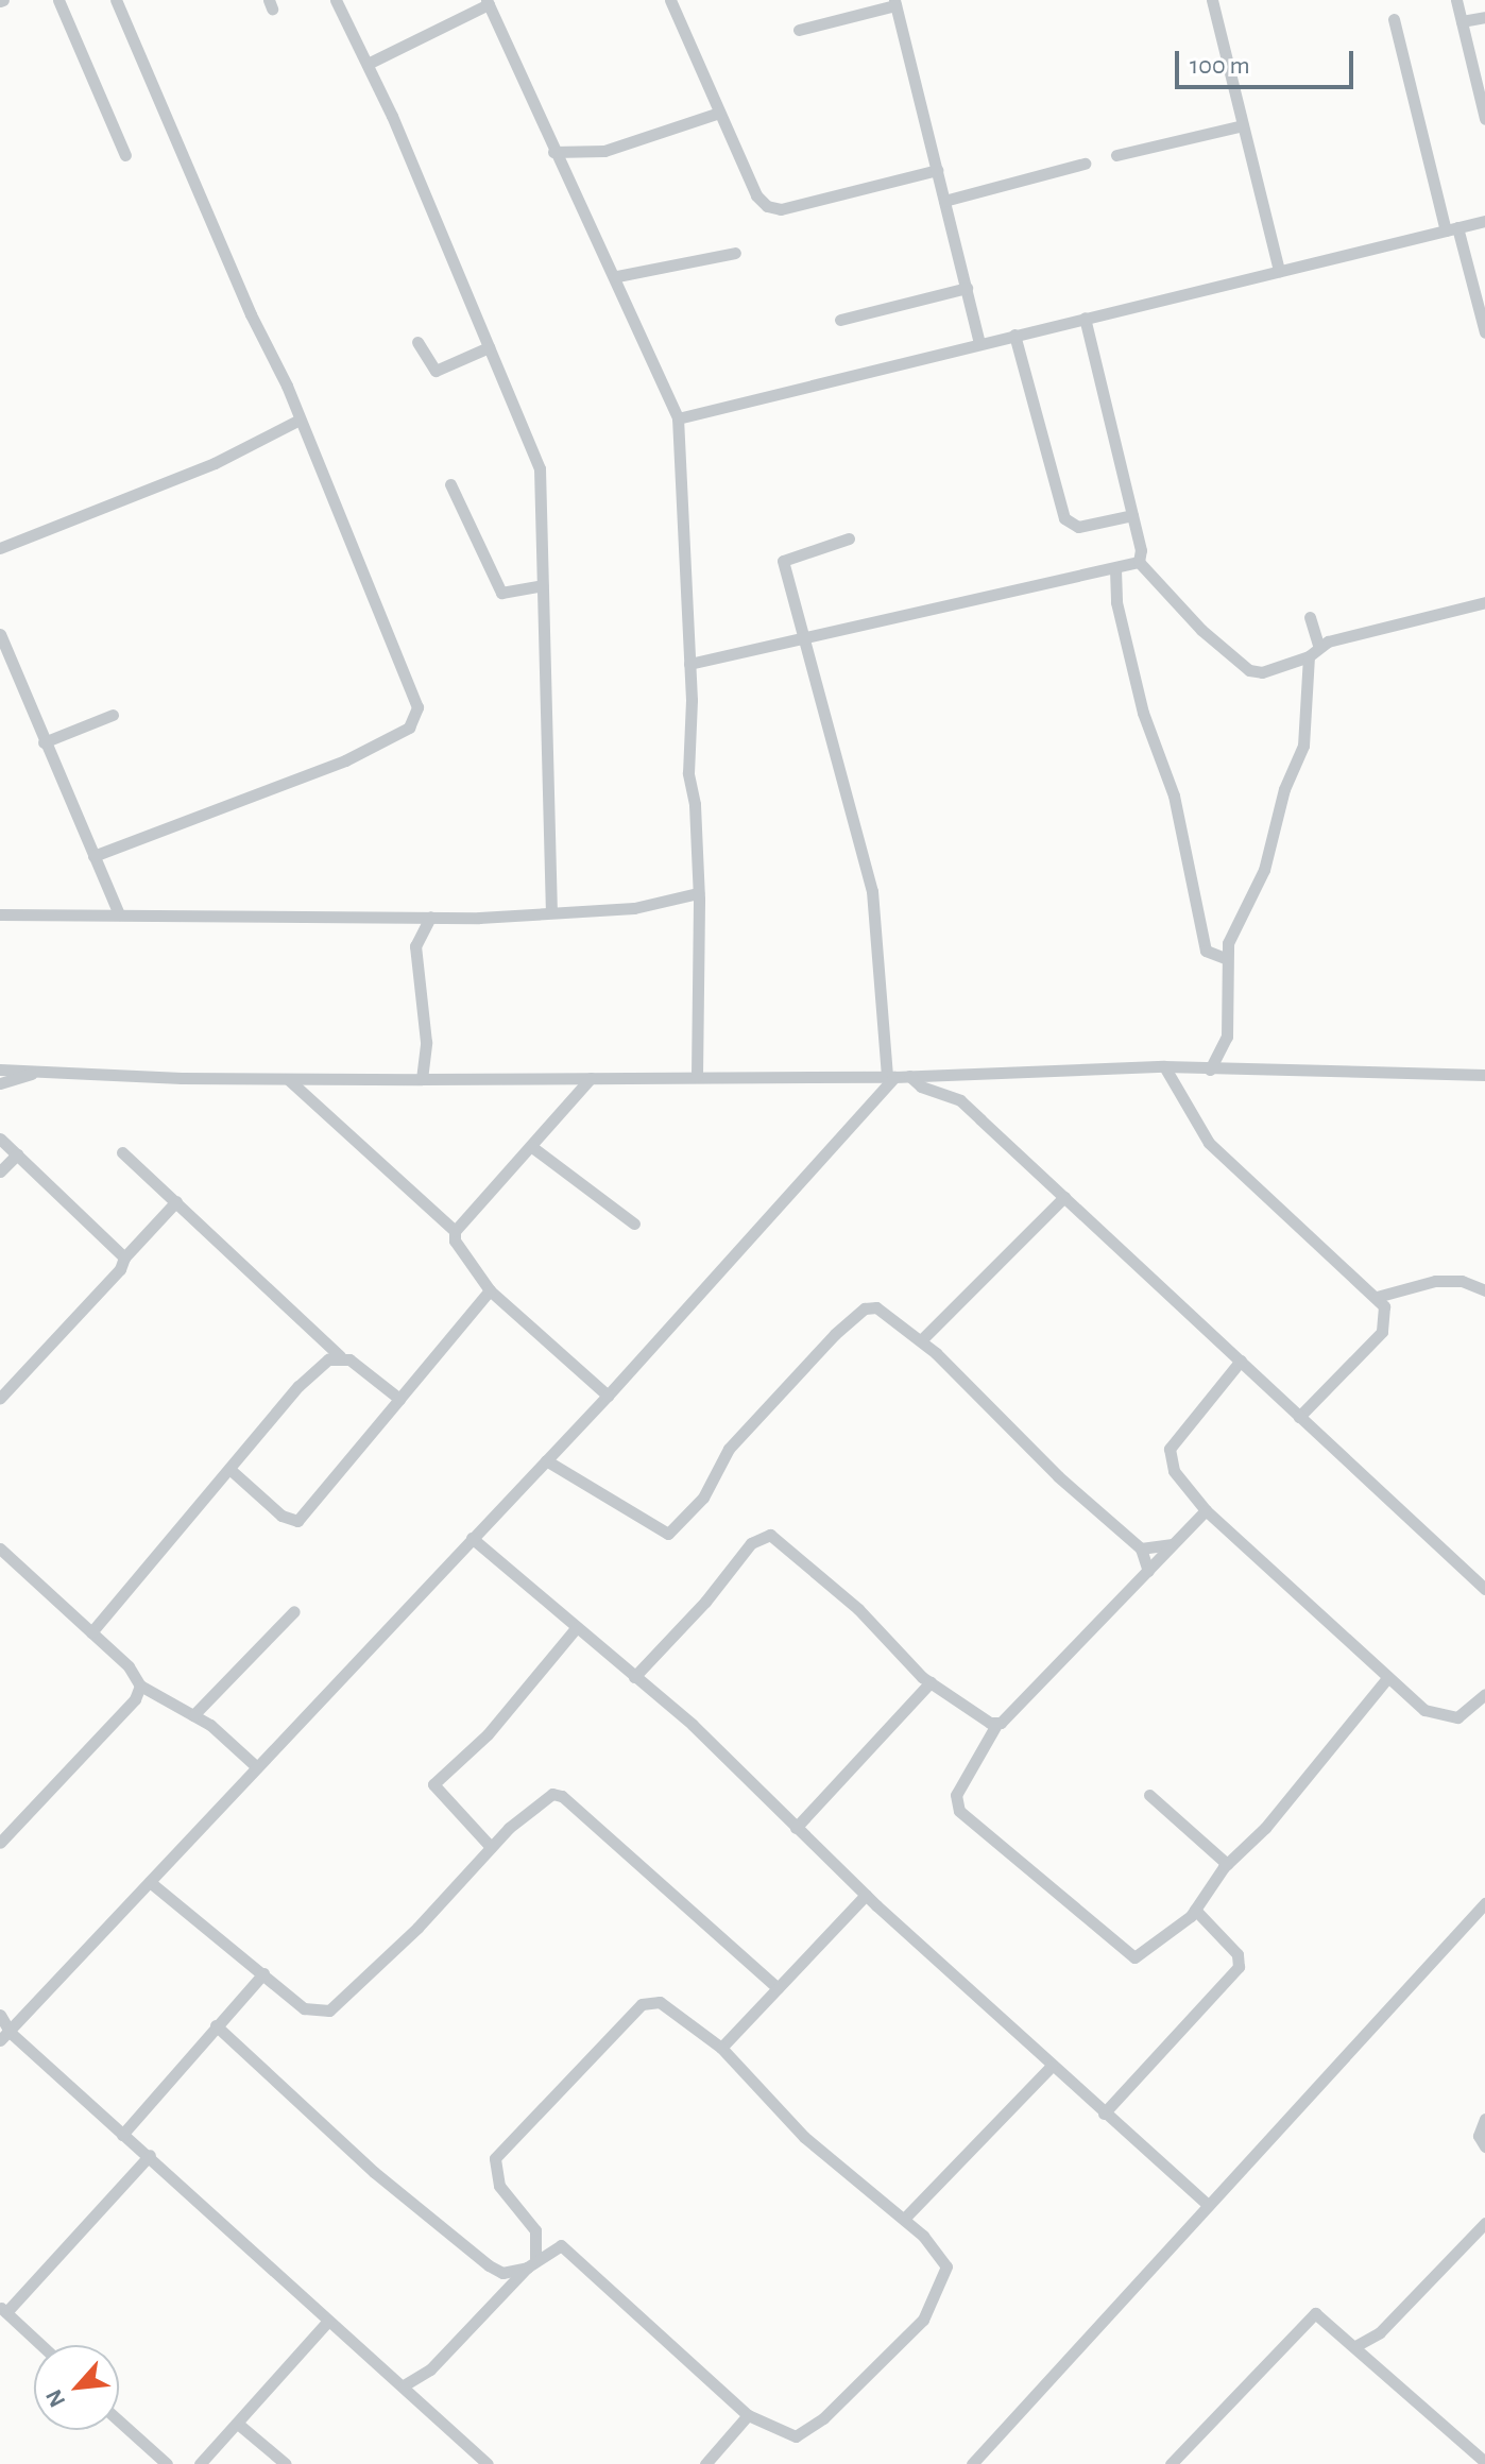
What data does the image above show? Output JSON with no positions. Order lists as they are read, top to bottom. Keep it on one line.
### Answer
{"scale_bar":"100 m","north":"bottom left"}
